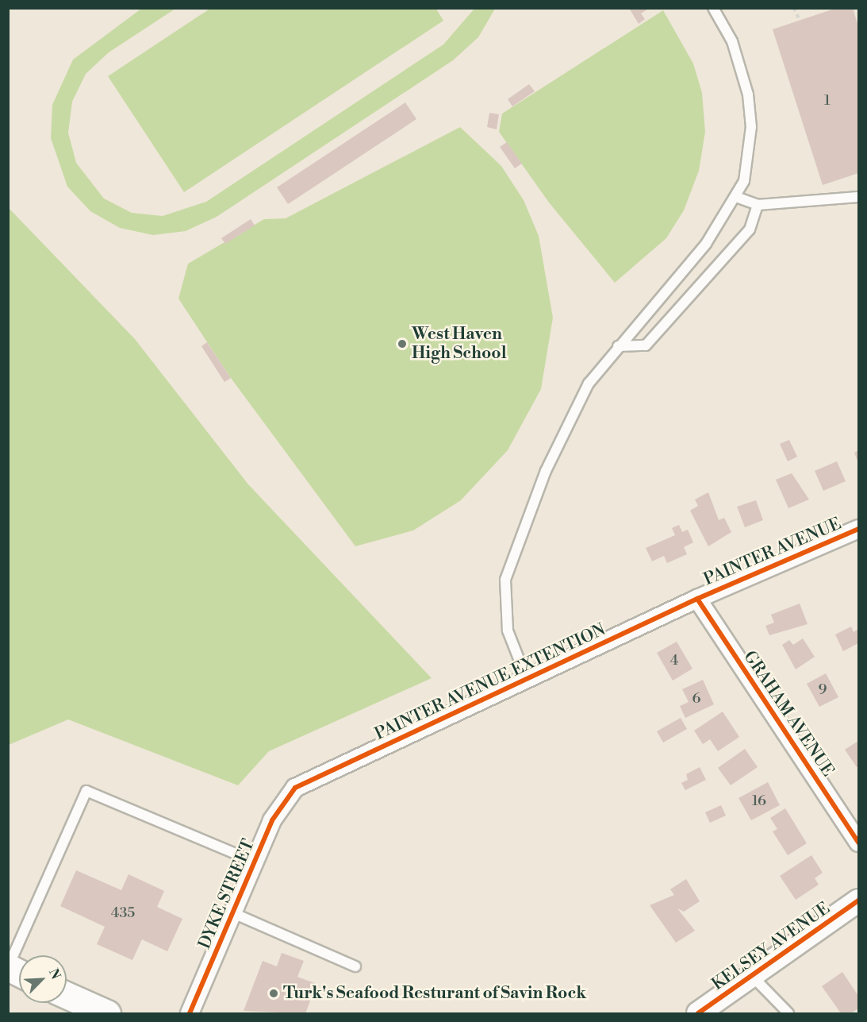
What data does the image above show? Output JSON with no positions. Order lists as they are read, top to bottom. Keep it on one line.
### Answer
{"streets":{"street":["PAINTER AVENUE","PAINTER AVENUE EXTENTION","GRAHAM AVENUE","DYKE STREET","KELSEY AVENUE"]},"crossings":[["PAINTER AVENUE","PAINTER AVENUE EXTENTION"],["PAINTER AVENUE","GRAHAM AVENUE"],["PAINTER AVENUE EXTENTION","GRAHAM AVENUE"],["PAINTER AVENUE EXTENTION","DYKE STREET"]],"places":["West Haven High School","Turk's Seafood Resturant of Savin Rock"],"house_numbers":["1","4","9","6","16","435"],"north":"top right"}
